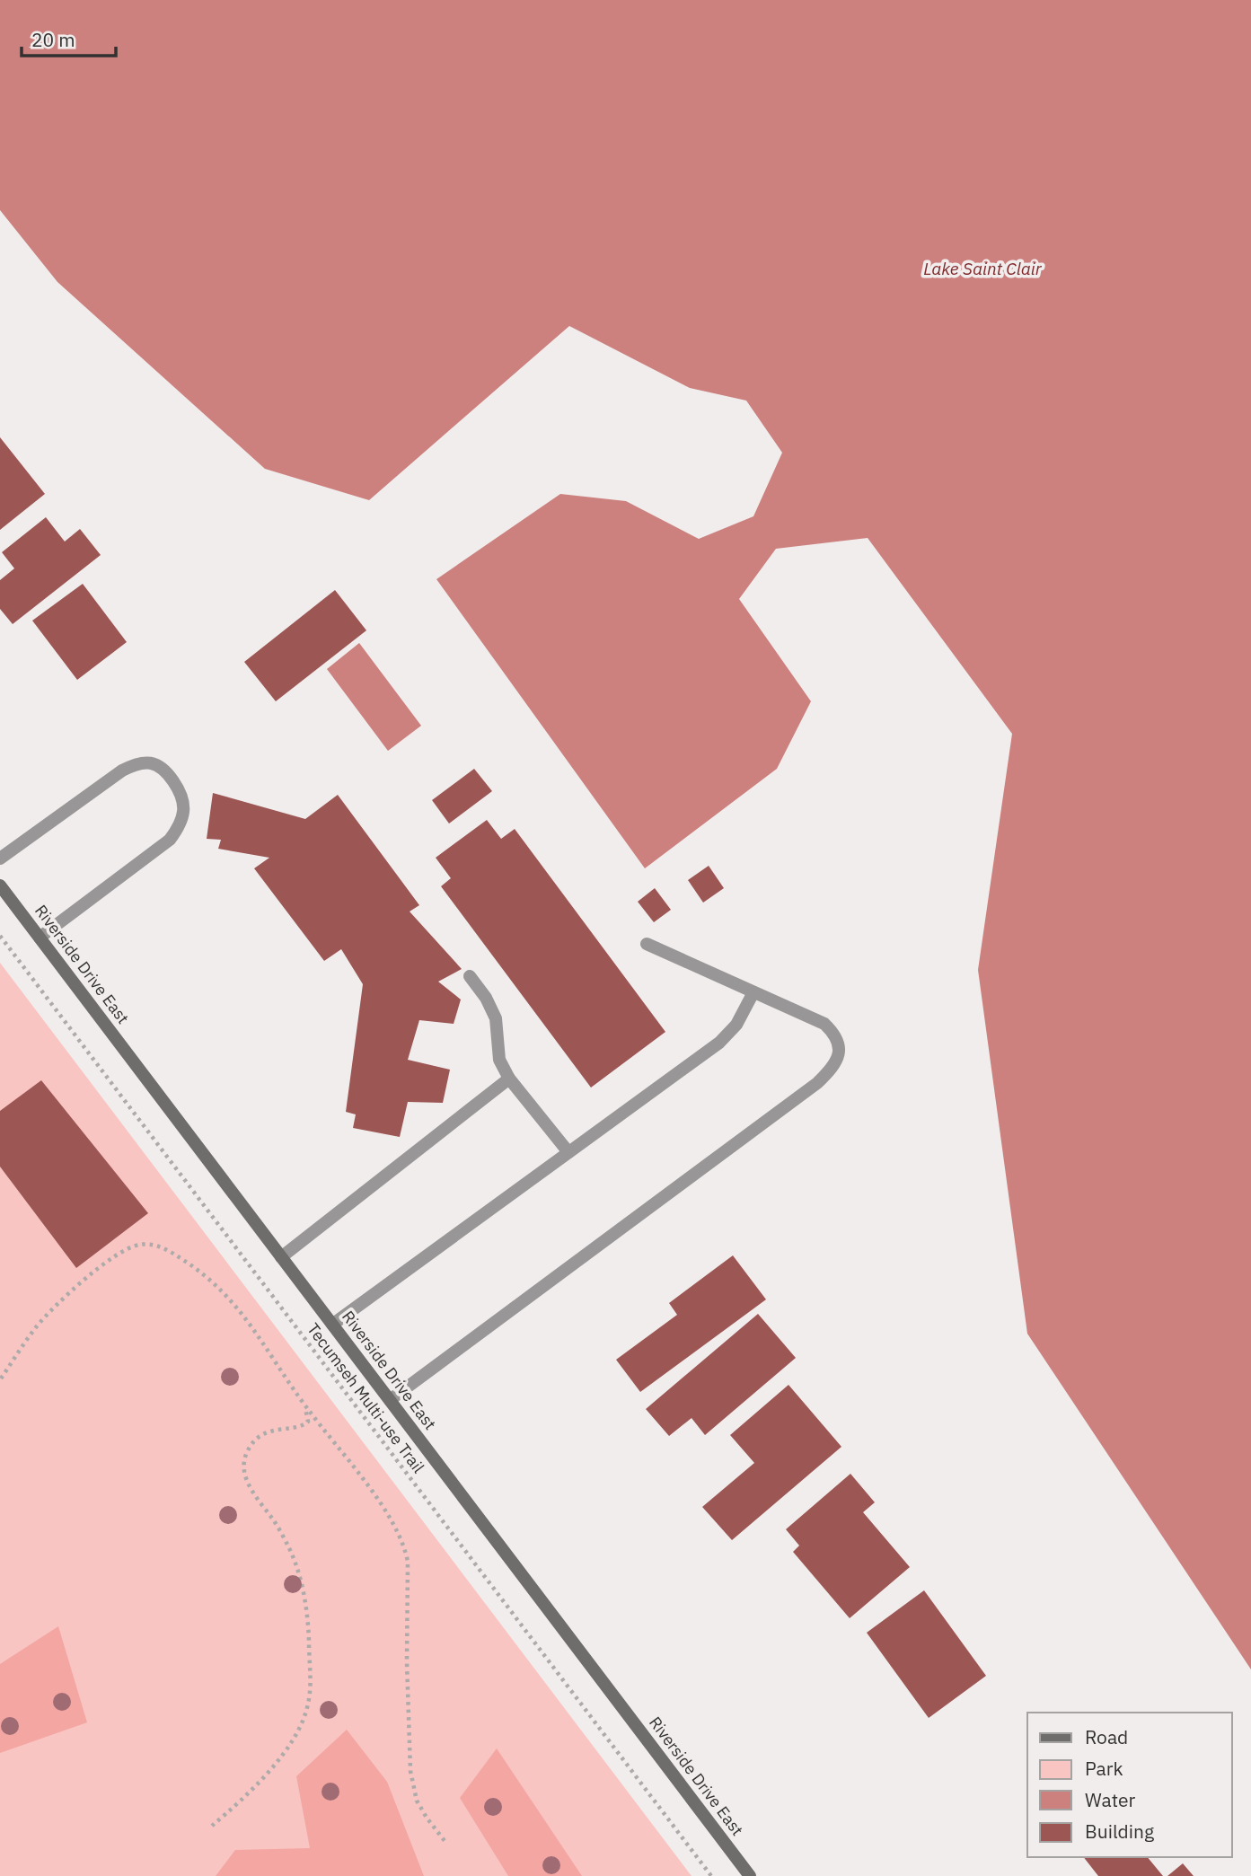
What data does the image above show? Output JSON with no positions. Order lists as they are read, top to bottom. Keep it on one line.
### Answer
{"streets":{"street":["Riverside Drive East"],"path":["Tecumseh Multi-use Trail"]},"water":["Lake Saint Clair"],"legend":["Road","Park","Water","Building"],"scale_bar":"20 m"}
